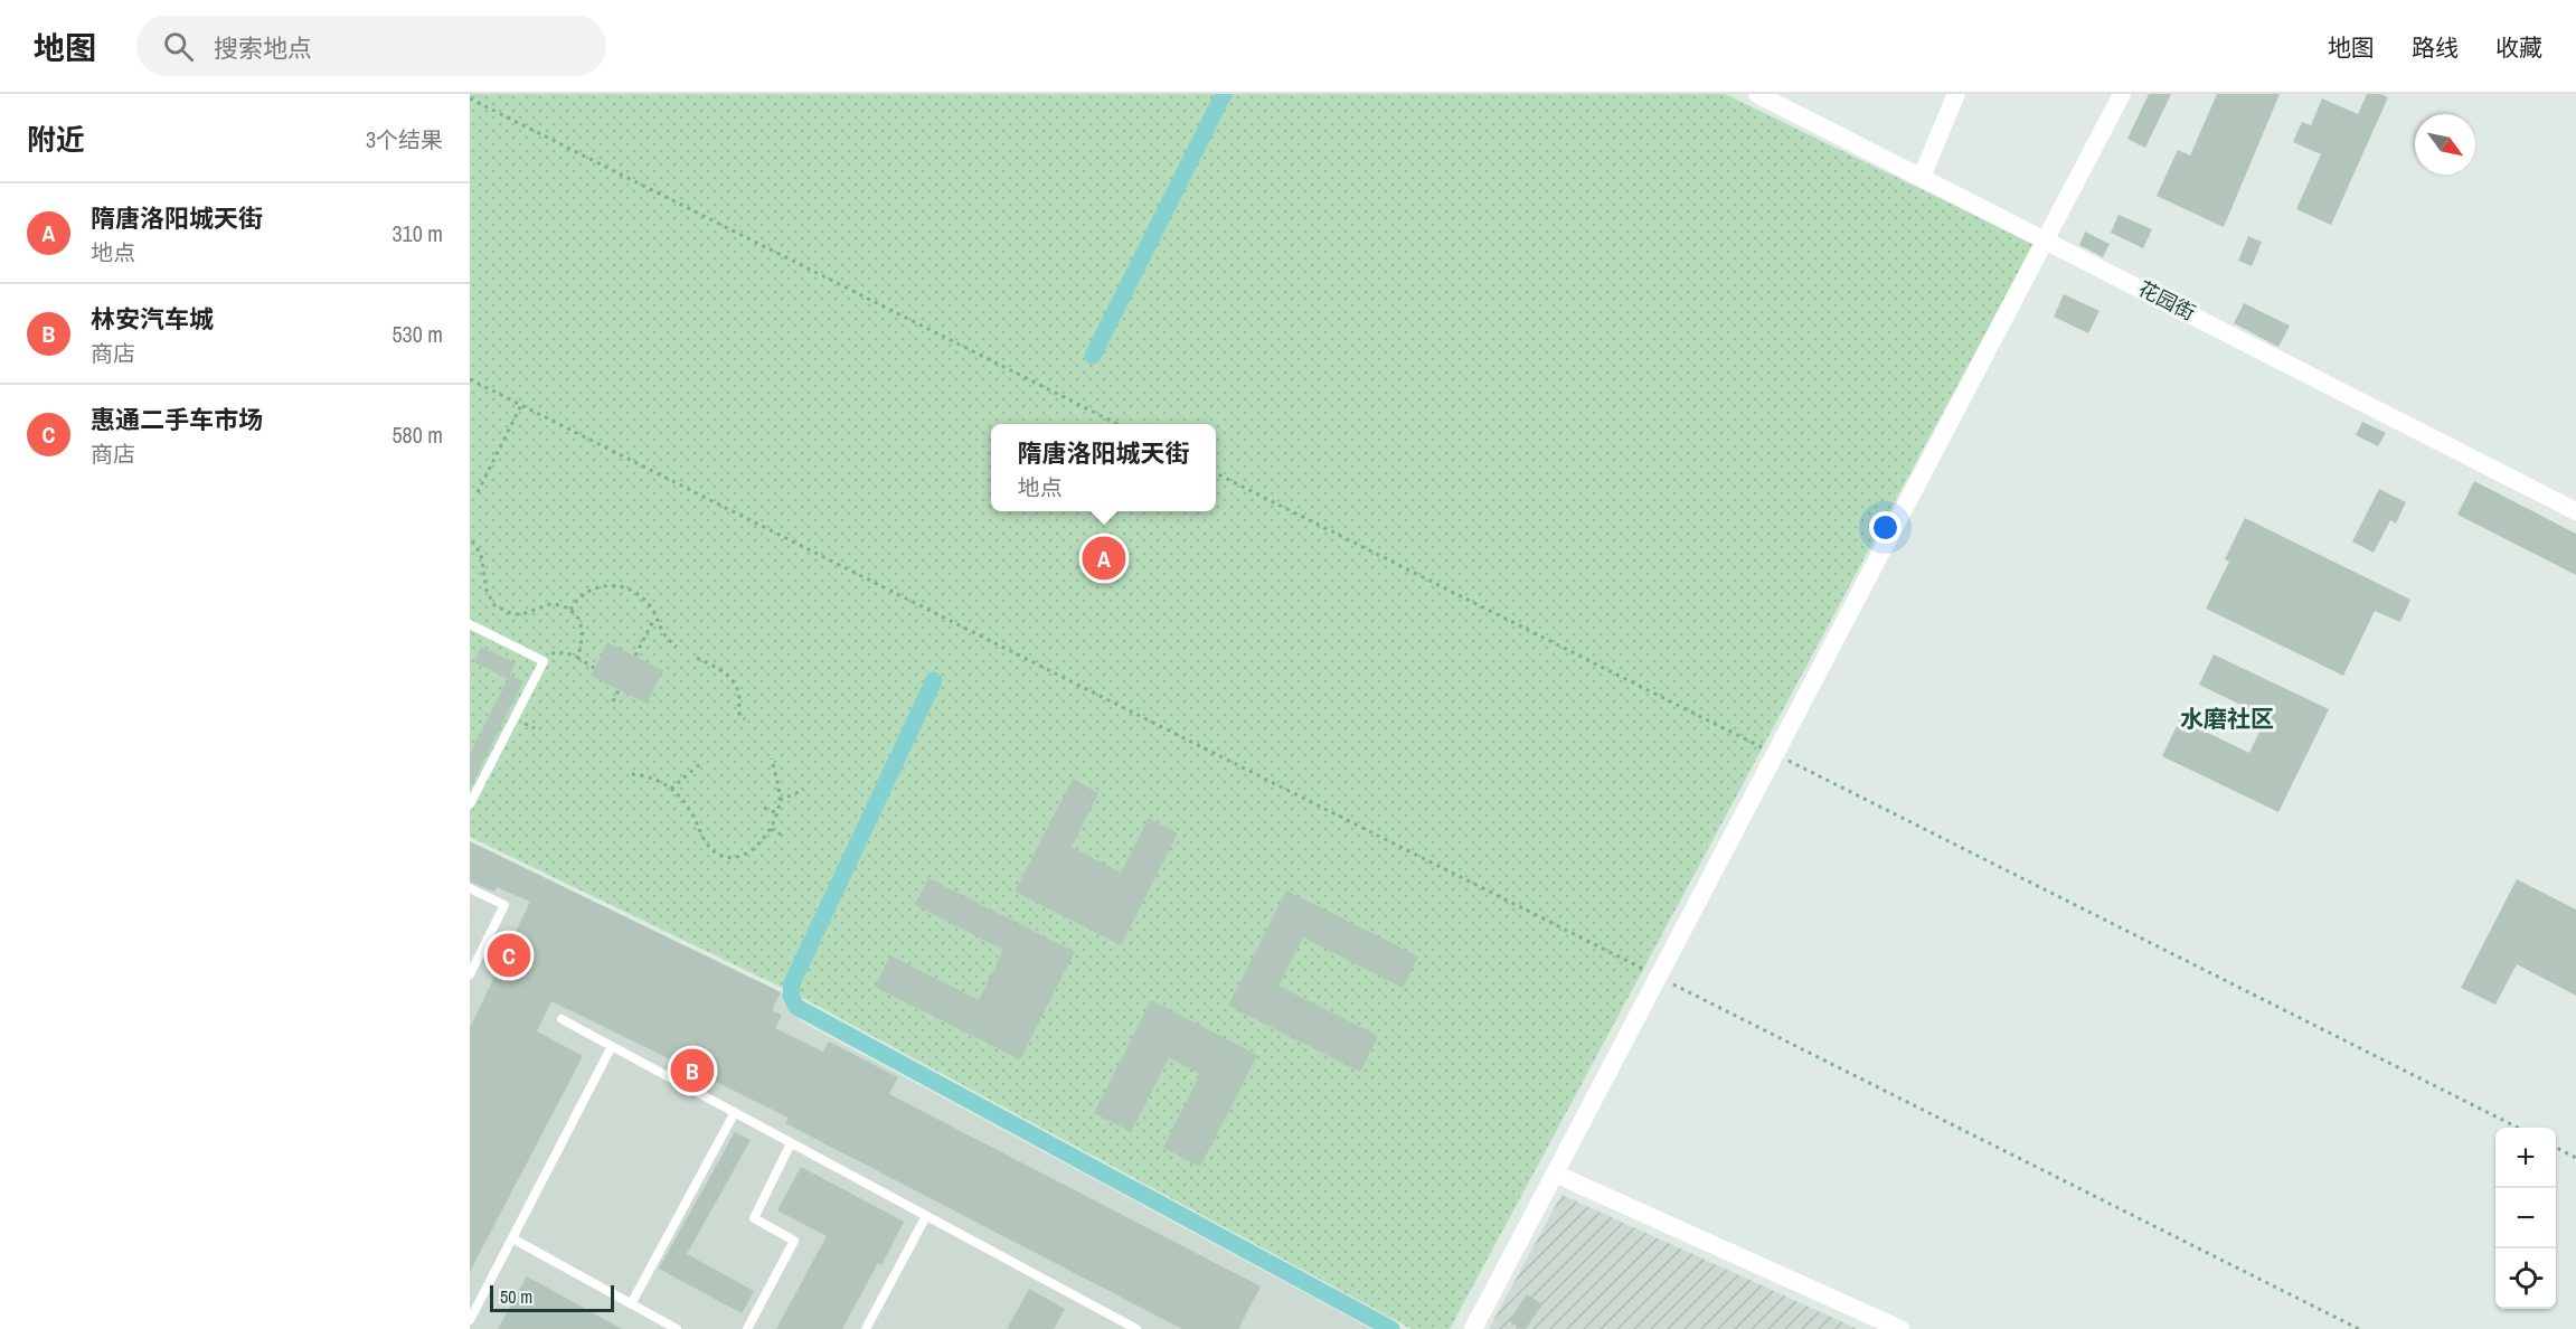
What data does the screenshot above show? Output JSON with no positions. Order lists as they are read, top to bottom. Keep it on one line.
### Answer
{"streets":{"street":["花园街"]},"districts":["水磨社区"],"scale_bar":"50 m","north":"bottom right","page":{"header":"地图","search":"搜索地点","nav":["地图","路线","收藏"],"heading":["附近","3个结果"],"list":[{"mark":"A","name":"隋唐洛阳城天街","note":"地点","value":"310 m"},{"mark":"B","name":"林安汽车城","note":"商店","value":"530 m"},{"mark":"C","name":"惠通二手车市场","note":"商店","value":"580 m"}],"popup":["隋唐洛阳城天街","地点"],"pins":["A","C","B"],"map_buttons":["+","−"],"scale":"50 m"}}
